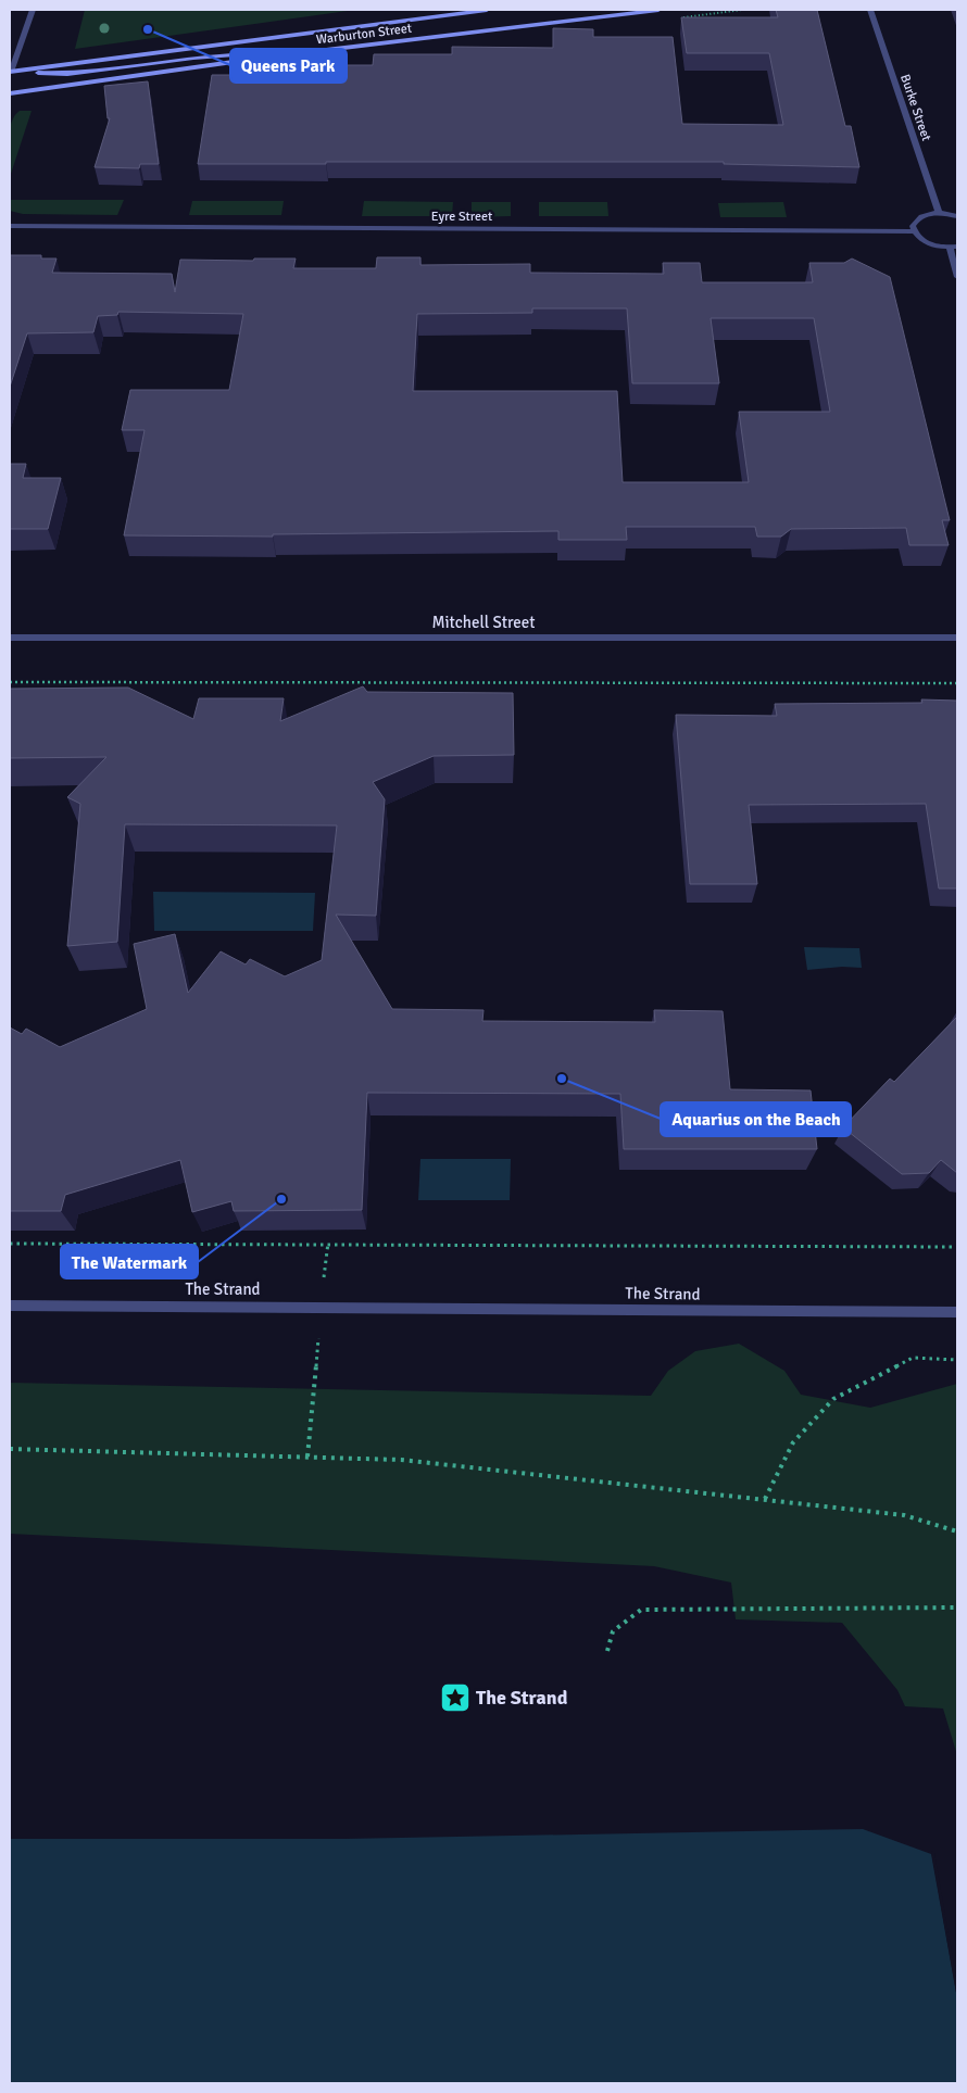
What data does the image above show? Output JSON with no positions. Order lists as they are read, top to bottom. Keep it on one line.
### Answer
{"streets":{"main road":["Warburton Street"],"street":["Burke Street","Eyre Street","Mitchell Street","The Strand"]},"places":{"other":["Queens Park","Aquarius on the Beach","The Watermark"],"place":["The Strand"]}}
